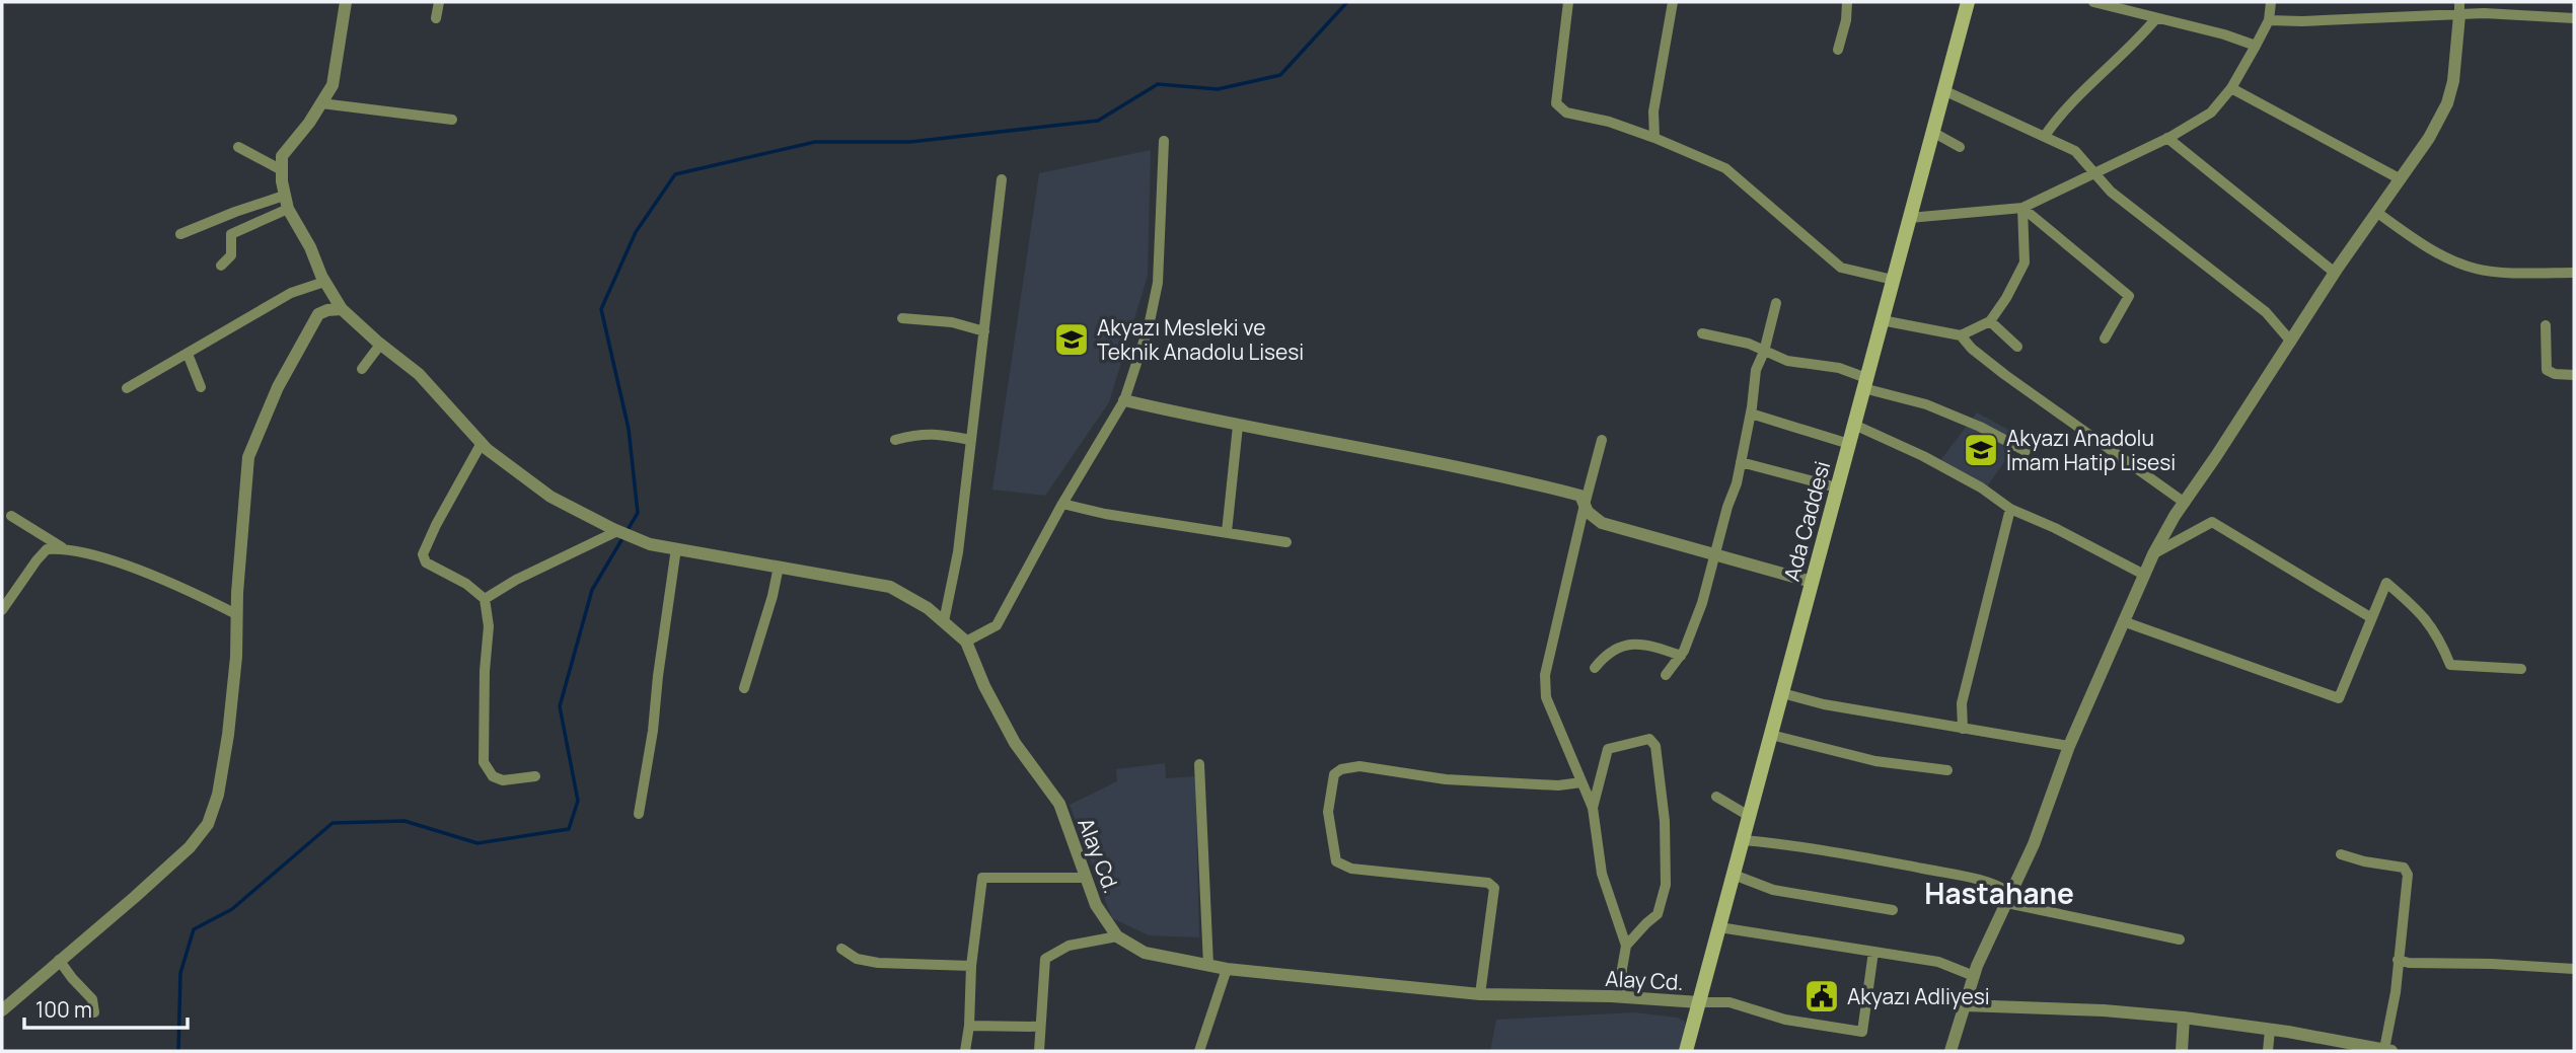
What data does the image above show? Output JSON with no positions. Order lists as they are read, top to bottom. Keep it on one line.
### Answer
{"streets":{"main road":["Ada Caddesi"],"street":["Alay Cd."]},"crossings":[["Ada Caddesi","Alay Cd."]],"districts":["Hastahane"],"places":{"school or university":["Akyazı Mesleki ve Teknik Anadolu Lisesi","Akyazı Anadolu İmam Hatip Lisesi"],"public building":["Akyazı Adliyesi"]},"scale_bar":"100 m"}
